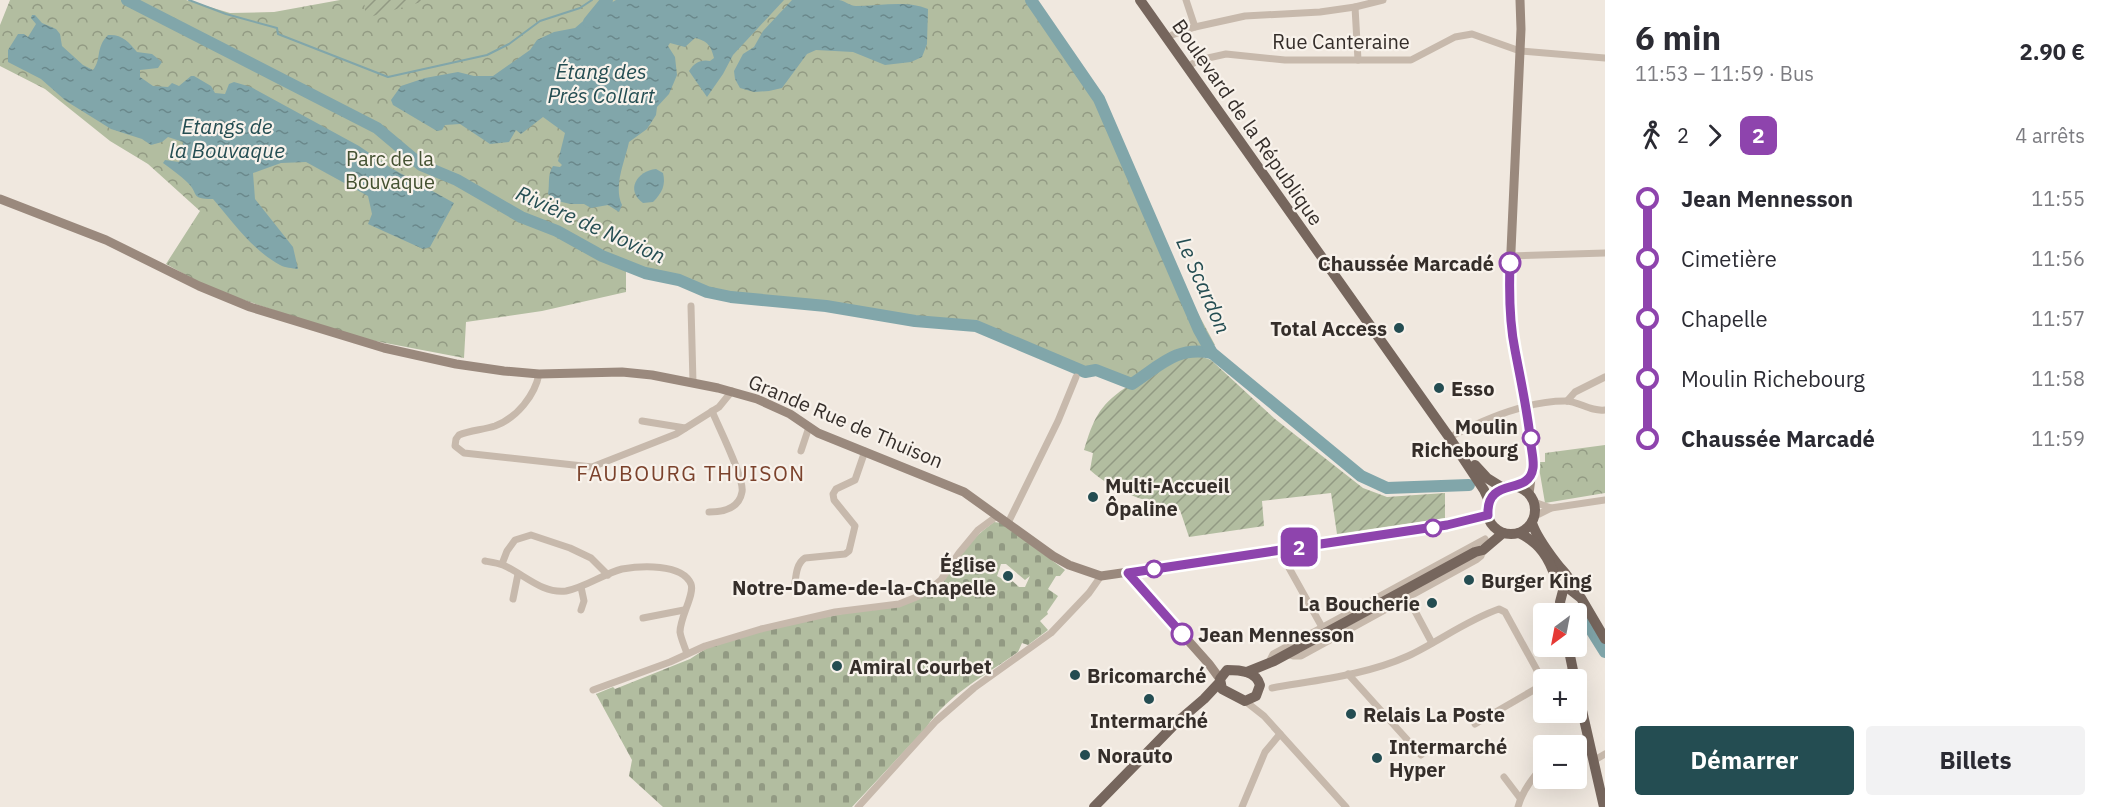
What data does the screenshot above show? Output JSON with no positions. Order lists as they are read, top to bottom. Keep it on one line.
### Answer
{"streets":{"main road":["Boulevard de la République"],"street":["Rue Canteraine","Grande Rue de Thuison"]},"crossings":[["Rue Canteraine","Boulevard de la République"],["Boulevard de la République","Grande Rue de Thuison"]],"districts":["FAUBOURG THUISON"],"water":["Étang des Prés Collart","Etangs de la Bouvaque","Rivière de Novion","Le Scardon"],"parks":["Parc de la Bouvaque"],"places":["Chaussée Marcadé","Total Access","Esso","Moulin Richebourg","Multi-Accueil Ôpaline","Église Notre-Dame-de-la-Chapelle","Burger King","La Boucherie","Jean Mennesson","Amiral Courbet","Bricomarché","Intermarché","Relais La Poste","Norauto","Intermarché Hyper"],"lines":["bus line 2"],"north":"bottom left","page":{"on_map":"2","heading":["6 min","11:53 – 11:59 · Bus","2.90 €"],"legs":["2","2","4 arrêts"],"list":[{"name":"Jean Mennesson","value":"11:55"},{"name":"Cimetière","value":"11:56"},{"name":"Chapelle","value":"11:57"},{"name":"Moulin Richebourg","value":"11:58"},{"name":"Chaussée Marcadé","value":"11:59"}],"map_buttons":["+","−"],"buttons":["Démarrer","Billets"]}}
